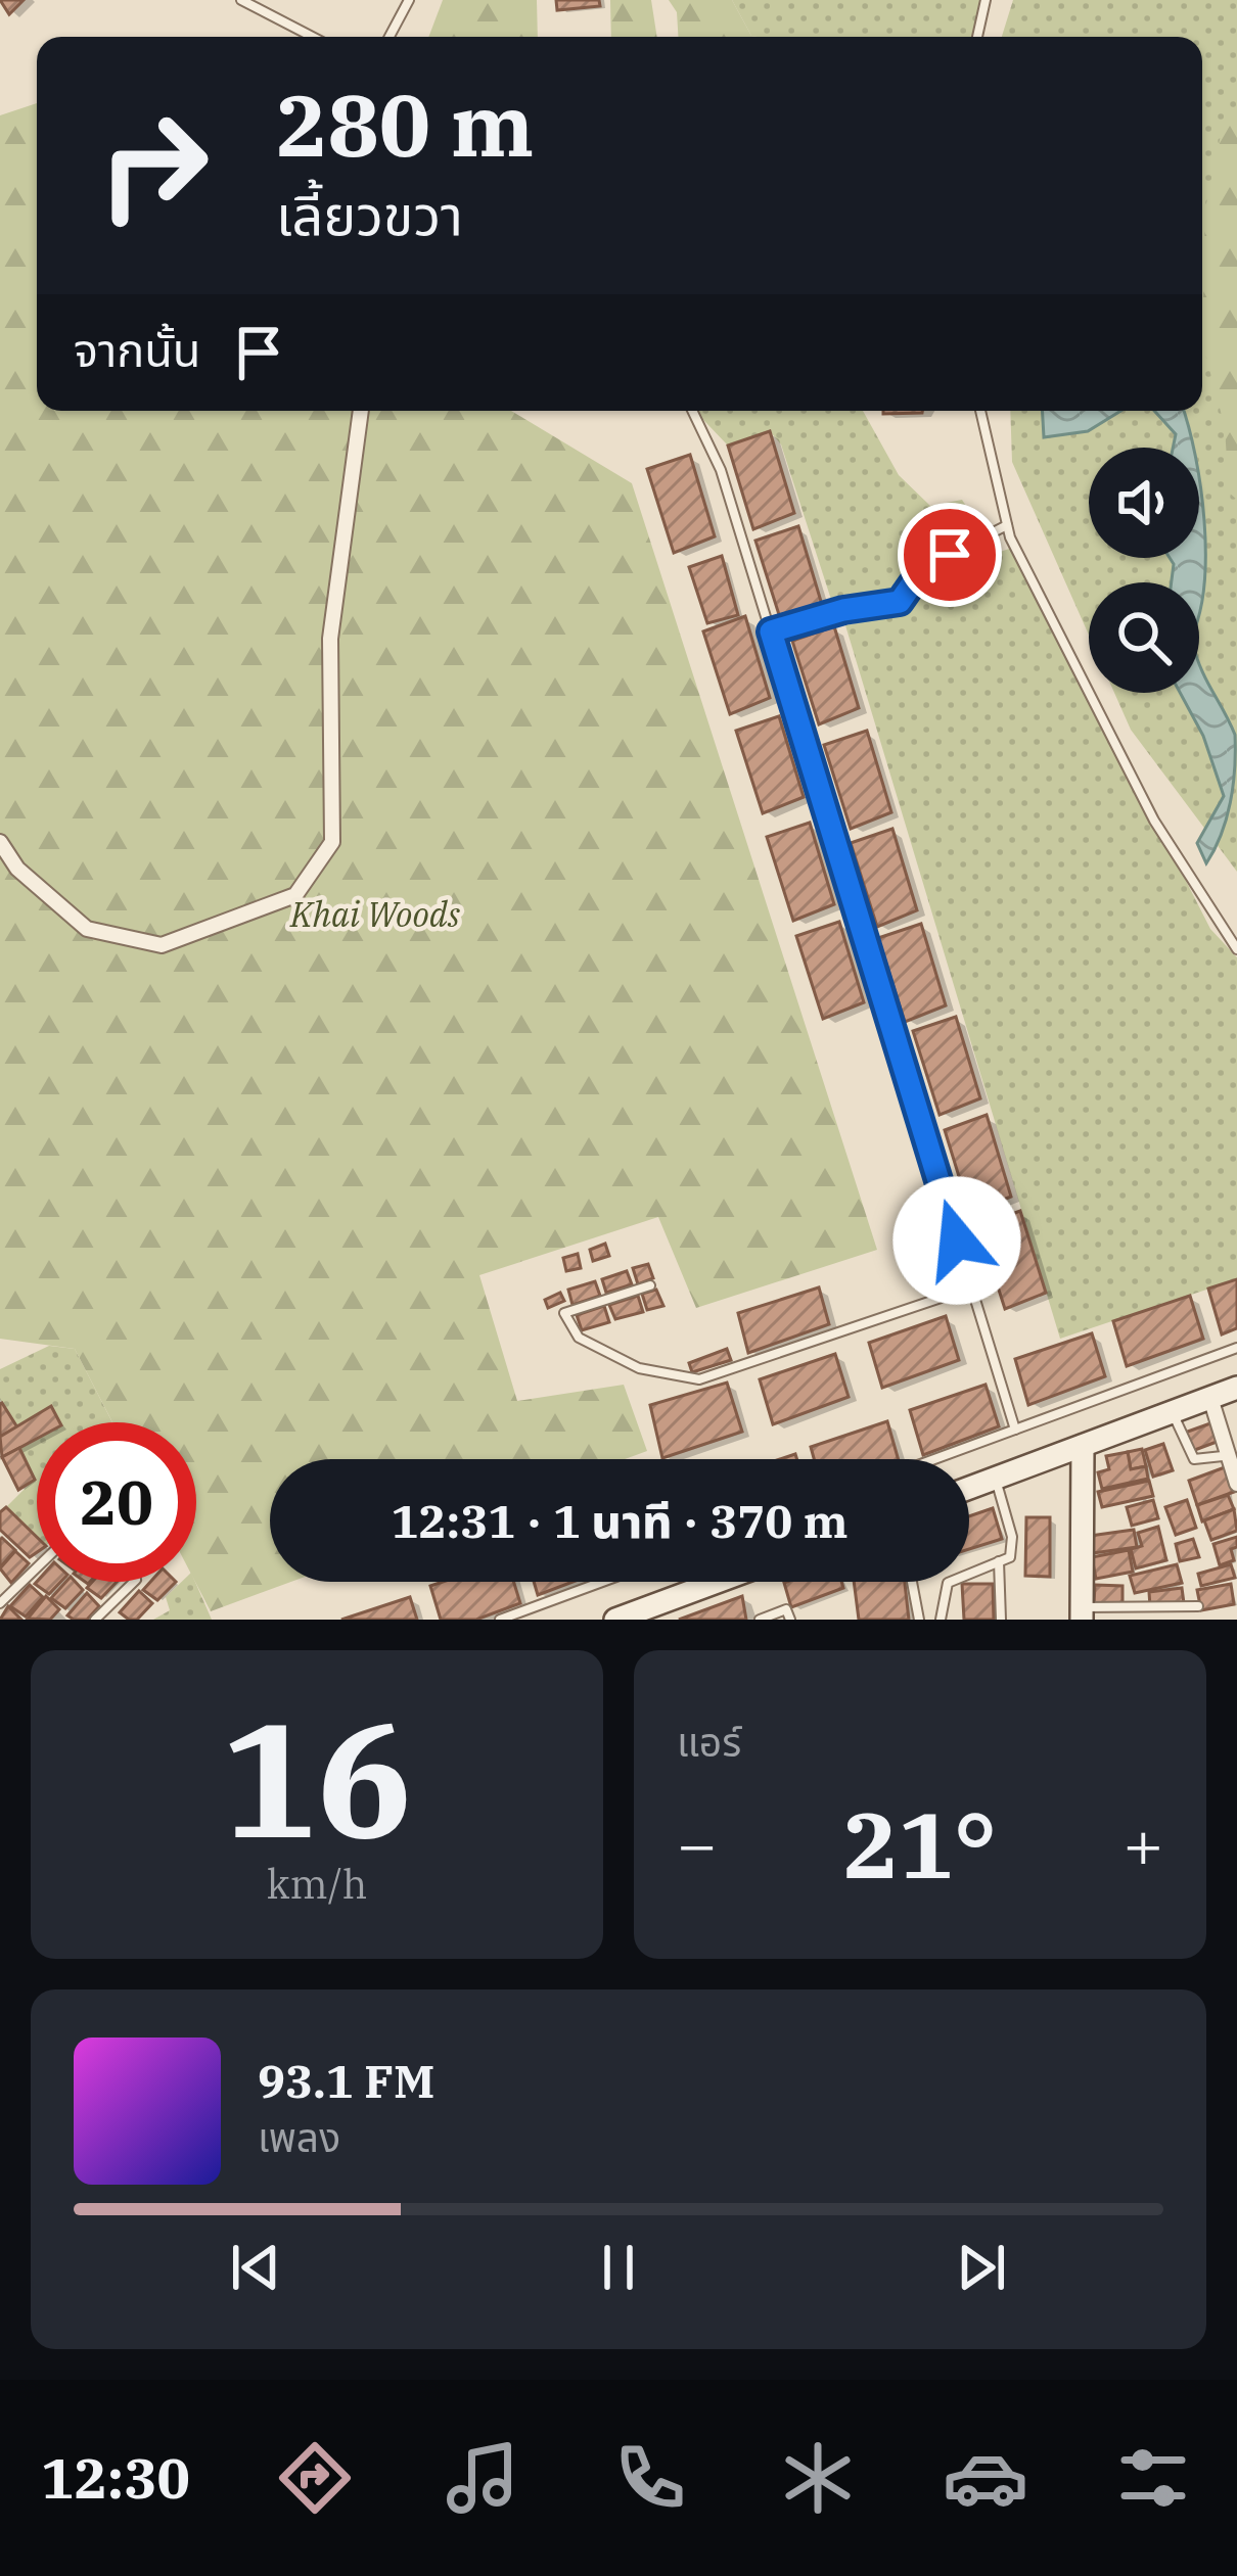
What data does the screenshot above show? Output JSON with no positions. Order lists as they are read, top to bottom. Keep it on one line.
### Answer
{"parks":["Khai Woods"],"page":{"turn":["280 m","เลี้ยวขวา"],"then":"จากนั้น","limit":"20","trip":"12:31 · 1 นาที · 370 m","tile":[["16","km/h"],"แอร์"],"heat":["−","21°","+"],"song":["93.1 FM","เพลง"],"tabs":"12:30"}}
